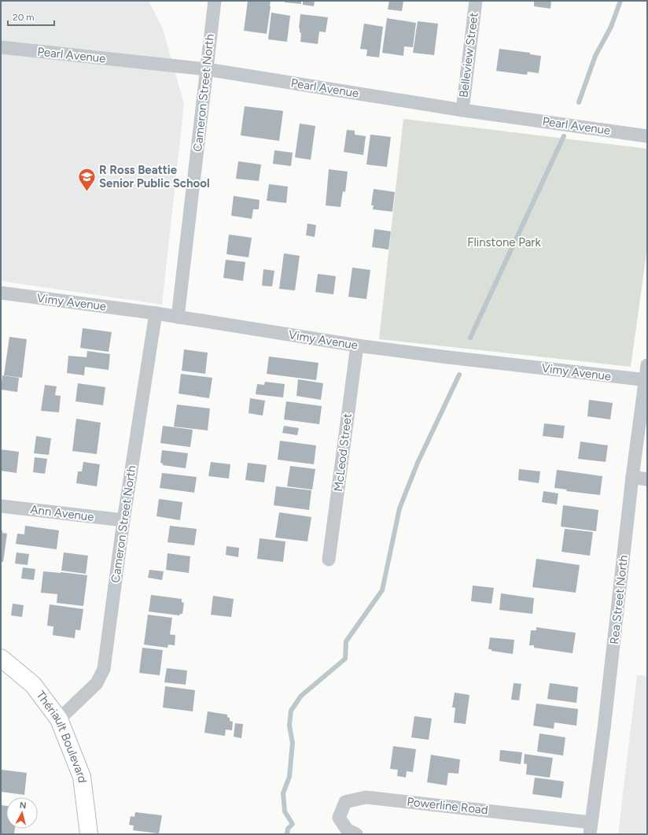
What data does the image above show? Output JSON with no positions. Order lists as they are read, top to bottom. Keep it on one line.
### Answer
{"streets":{"main road":["Thériault Boulevard"],"street":["Pearl Avenue","Belleview Street","Cameron Street North","Vimy Avenue","McLeod Street","Ann Avenue","Rea Street North","Powerline Road"]},"crossings":[["Pearl Avenue","Belleview Street"],["Pearl Avenue","Cameron Street North"],["Cameron Street North","Vimy Avenue"],["Cameron Street North","Ann Avenue"],["Cameron Street North","Thériault Boulevard"],["Vimy Avenue","McLeod Street"],["Vimy Avenue","Rea Street North"],["Rea Street North","Powerline Road"]],"parks":["Flinstone Park"],"places":{"school or university":["R Ross Beattie Senior Public School"]},"scale_bar":"20 m","north":"top"}
